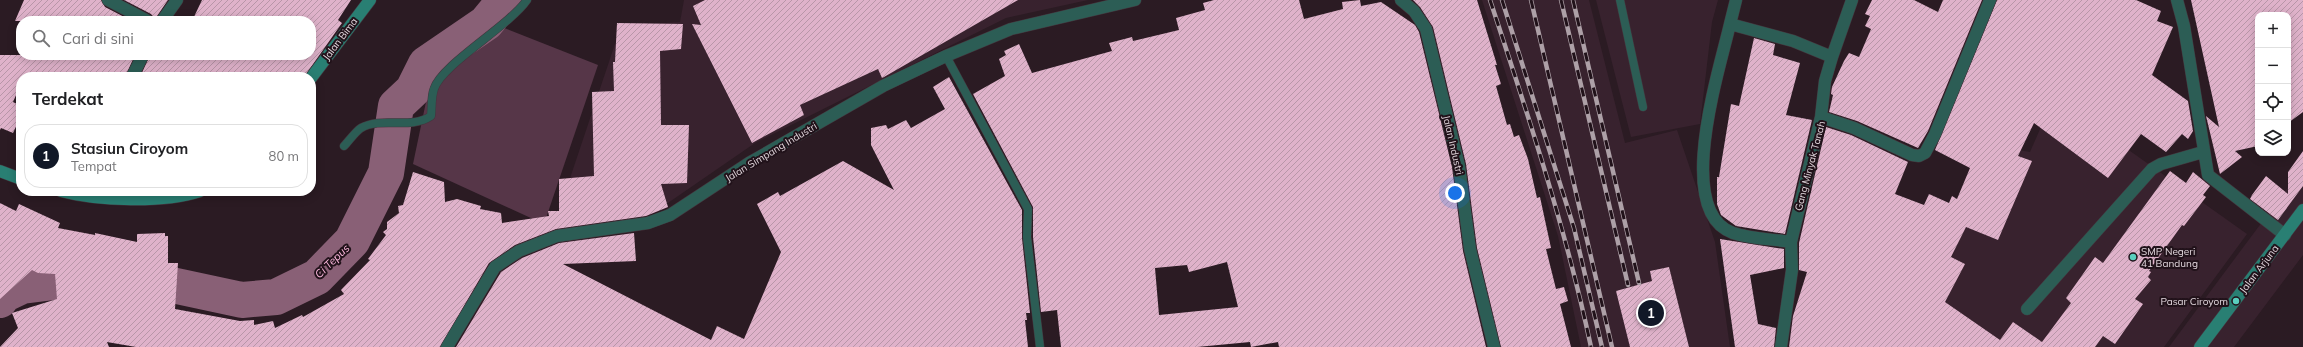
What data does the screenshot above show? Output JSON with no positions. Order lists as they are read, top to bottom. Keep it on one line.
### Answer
{"streets":{"street":["Jalan Bima","Jalan Industri","Jalan Simpang Industri","Gang Minyak Tanah","Jalan Arjuna"]},"water":["Ci Tepus"],"places":["SMP Negeri 41 Bandung","Pasar Ciroyom"],"page":{"map_buttons":["+","−"],"search":"Cari di sini","heading":"Terdekat","list":[{"mark":"1","name":"Stasiun Ciroyom","note":"Tempat","value":"80 m"}],"pins":"1"}}
